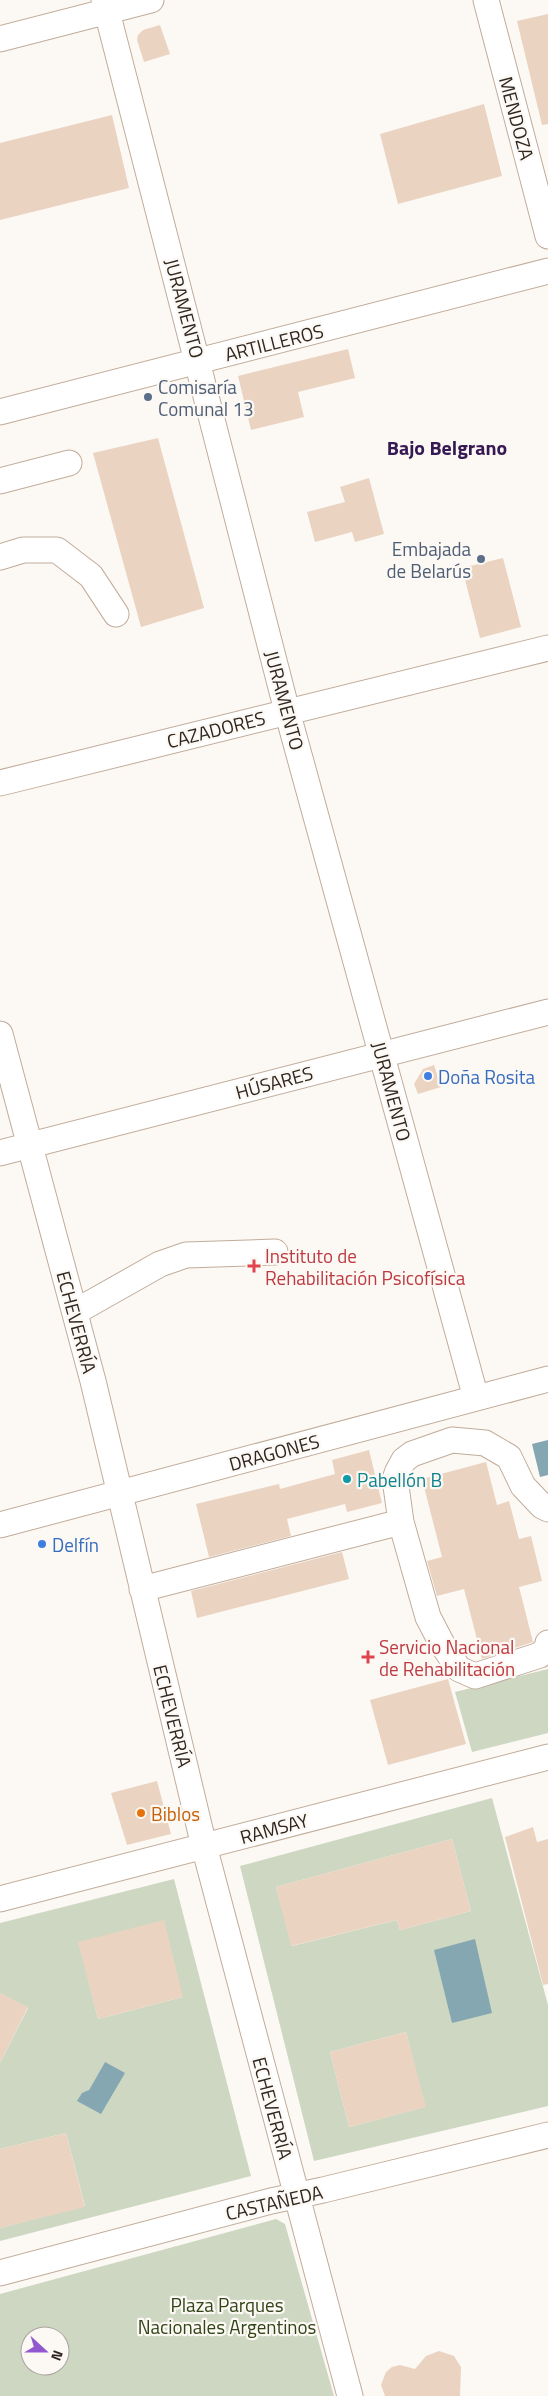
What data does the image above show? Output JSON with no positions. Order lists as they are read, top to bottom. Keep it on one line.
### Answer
{"streets":{"street":["MENDOZA","JURAMENTO","ARTILLEROS","CAZADORES","HÚSARES","ECHEVERRÍA","DRAGONES","RAMSAY","CASTAÑEDA"]},"crossings":[["JURAMENTO","ARTILLEROS"],["JURAMENTO","CAZADORES"],["JURAMENTO","HÚSARES"],["JURAMENTO","DRAGONES"],["HÚSARES","ECHEVERRÍA"],["ECHEVERRÍA","DRAGONES"],["ECHEVERRÍA","RAMSAY"],["ECHEVERRÍA","CASTAÑEDA"]],"districts":["Bajo Belgrano"],"parks":["Plaza Parques Nacionales Argentinos"],"places":{"other":["Comisaría Comunal 13","Embajada de Belarús","Doña Rosita","Pabellón B","Delfín","Biblos"],"health":["Instituto de Rehabilitación Psicofísica","Servicio Nacional de Rehabilitación"]},"north":"right"}
